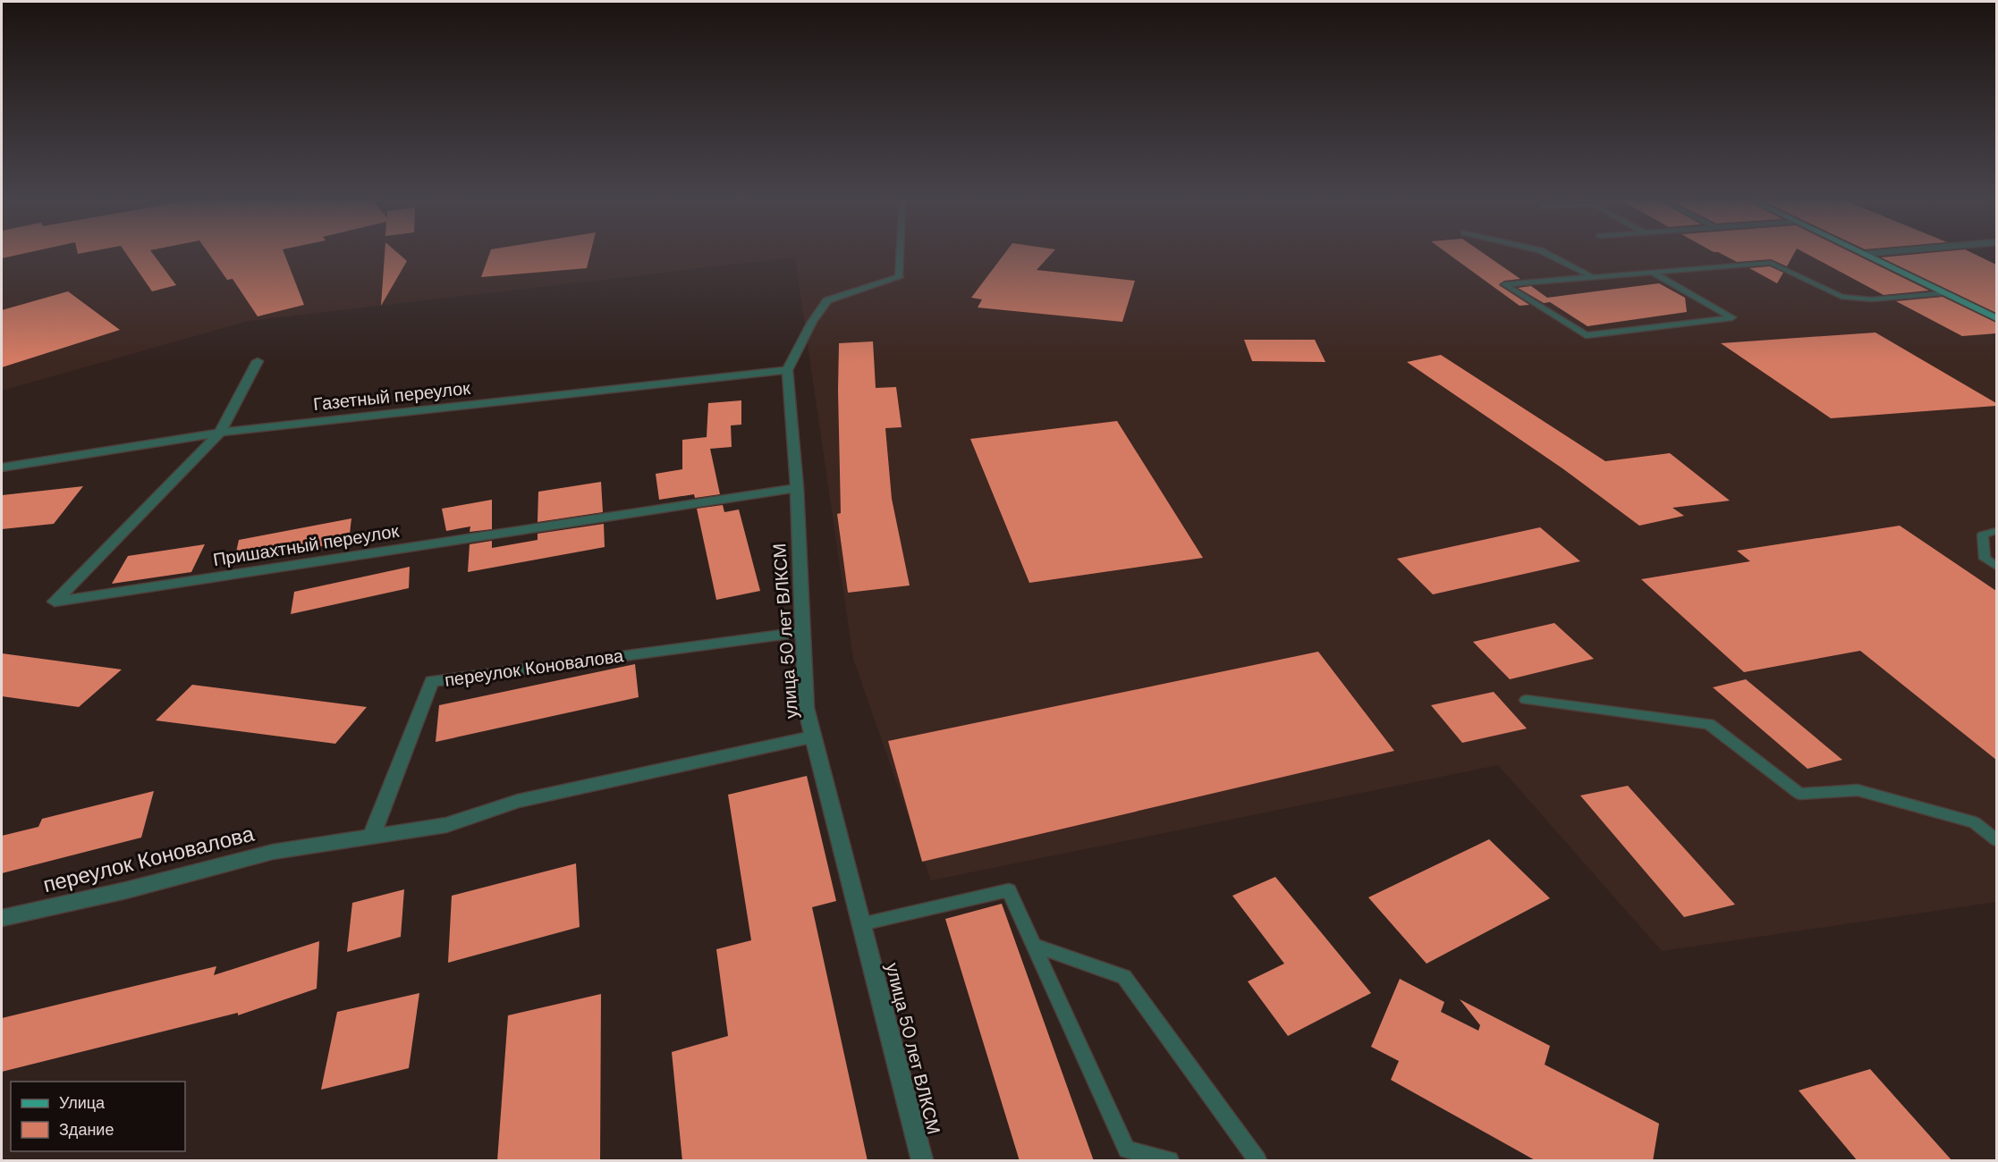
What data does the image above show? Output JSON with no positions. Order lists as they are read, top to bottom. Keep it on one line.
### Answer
{"streets":{"street":["Газетный переулок","Пришахтный переулок","улица 50 лет ВЛКСМ","переулок Коновалова"]},"crossings":[["Газетный переулок","Пришахтный переулок"],["Газетный переулок","улица 50 лет ВЛКСМ"],["Пришахтный переулок","улица 50 лет ВЛКСМ"],["улица 50 лет ВЛКСМ","переулок Коновалова"]],"legend":["Улица","Здание"]}
